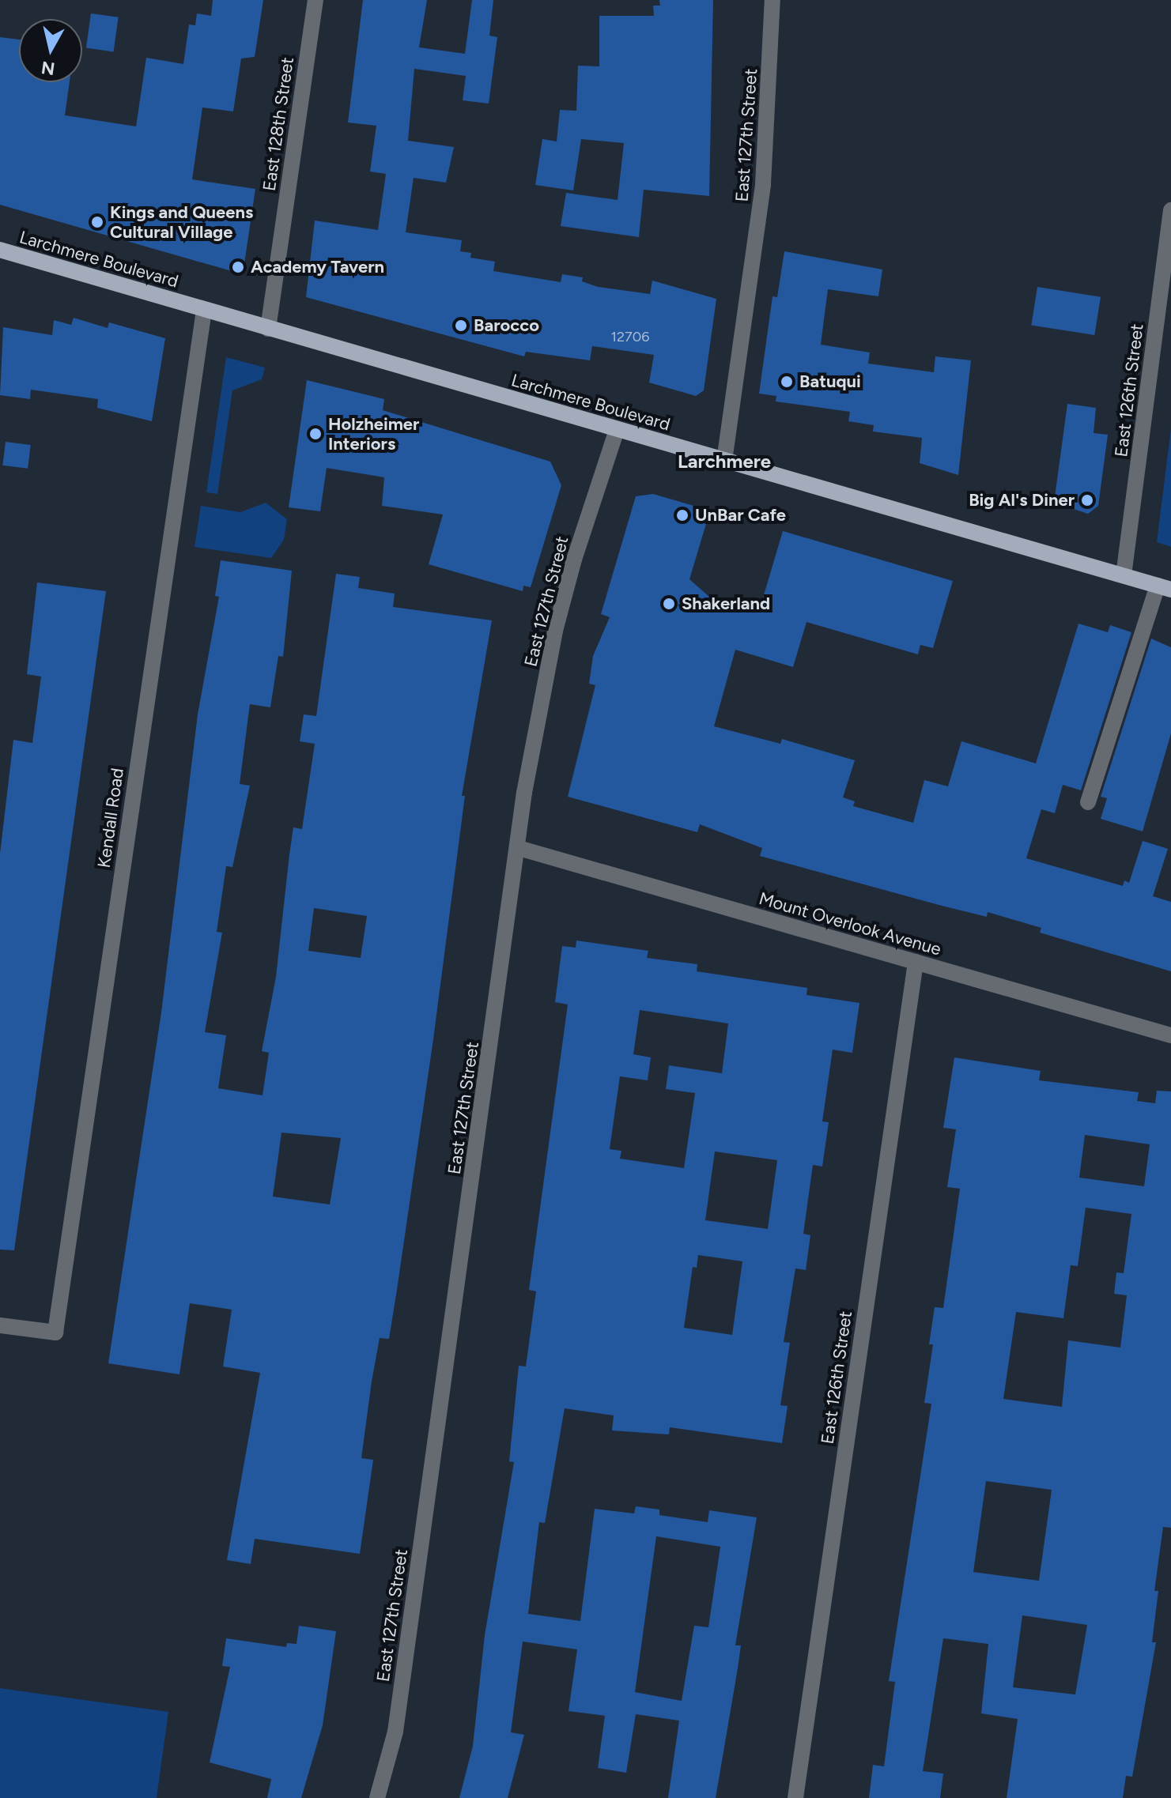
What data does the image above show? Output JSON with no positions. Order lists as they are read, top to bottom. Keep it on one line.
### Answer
{"streets":{"main road":["Larchmere Boulevard"],"street":["East 128th Street","East 127th Street","East 126th Street","Kendall Road","Mount Overlook Avenue"]},"crossings":[["East 128th Street","Larchmere Boulevard"],["East 127th Street","Larchmere Boulevard"],["East 127th Street","Mount Overlook Avenue"],["Larchmere Boulevard","East 126th Street"],["Larchmere Boulevard","Kendall Road"],["East 126th Street","Mount Overlook Avenue"]],"districts":["Larchmere"],"places":["Kings and Queens Cultural Village","Academy Tavern","Barocco","Batuqui","Holzheimer Interiors","Big Al's Diner","UnBar Cafe","Shakerland"],"house_numbers":["12706"],"north":"bottom"}
